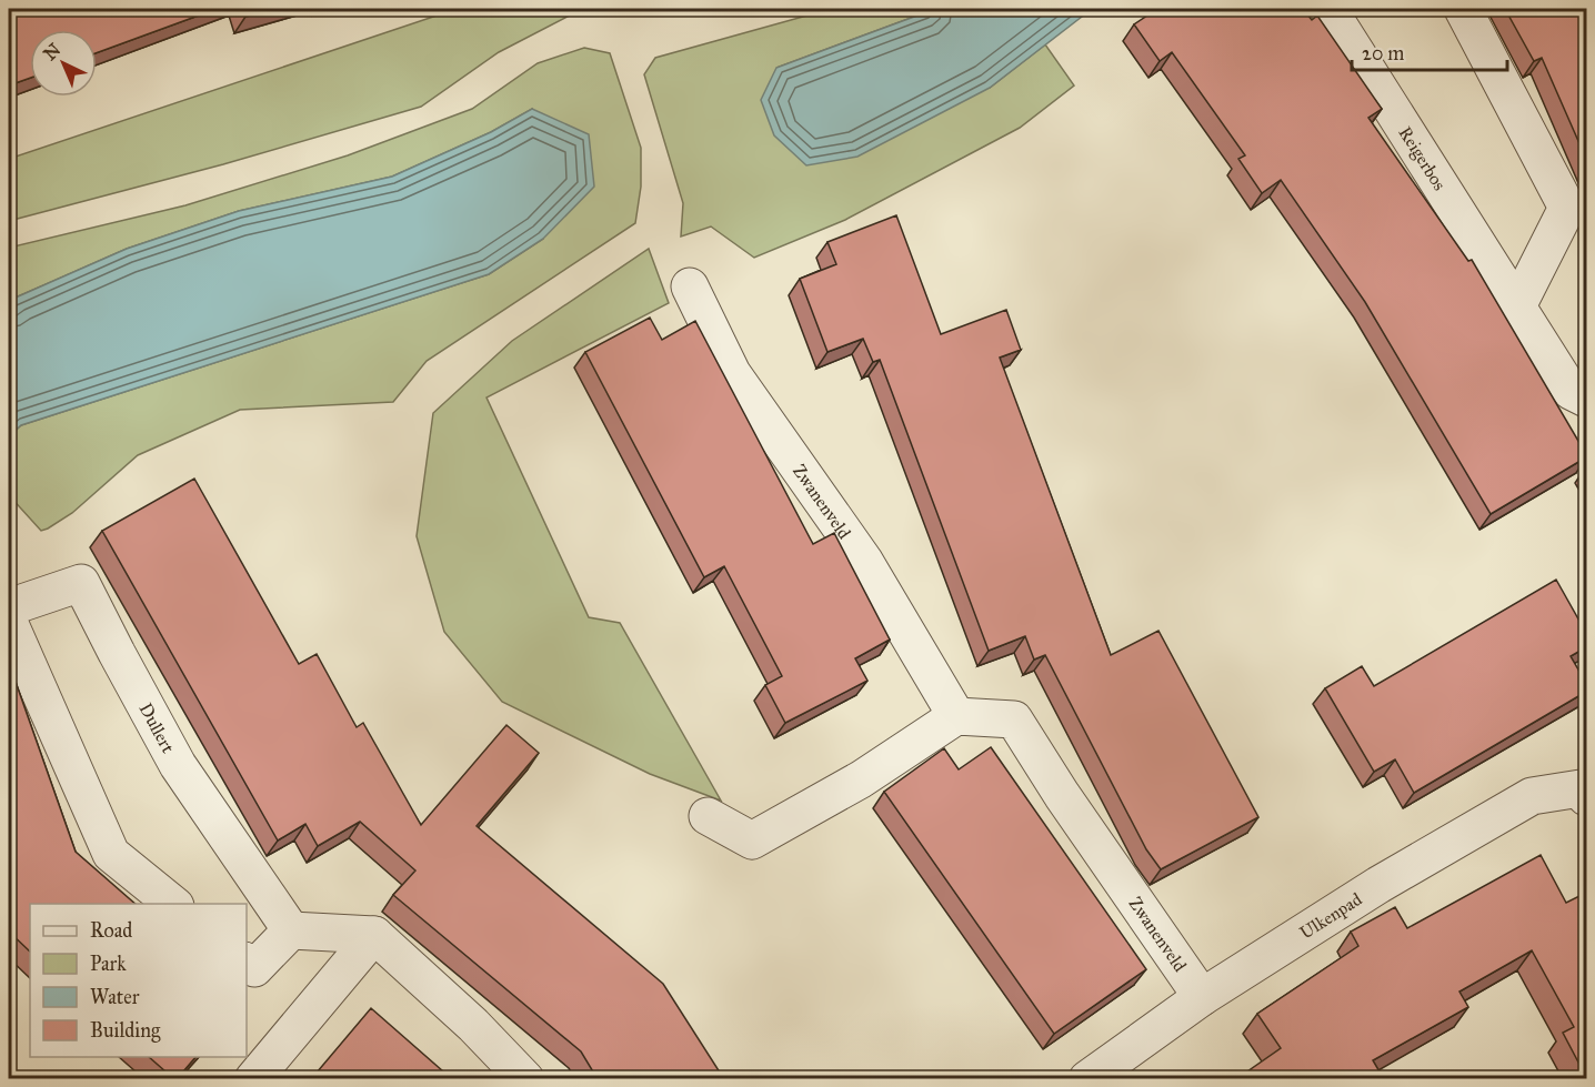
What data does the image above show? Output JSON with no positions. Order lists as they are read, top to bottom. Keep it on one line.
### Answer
{"streets":{"street":["Reigerbos","Zwanenveld","Dullert","Ulkenpad"]},"crossings":[["Zwanenveld","Ulkenpad"]],"legend":["Road","Park","Water","Building"],"scale_bar":"20 m","north":"top left"}
